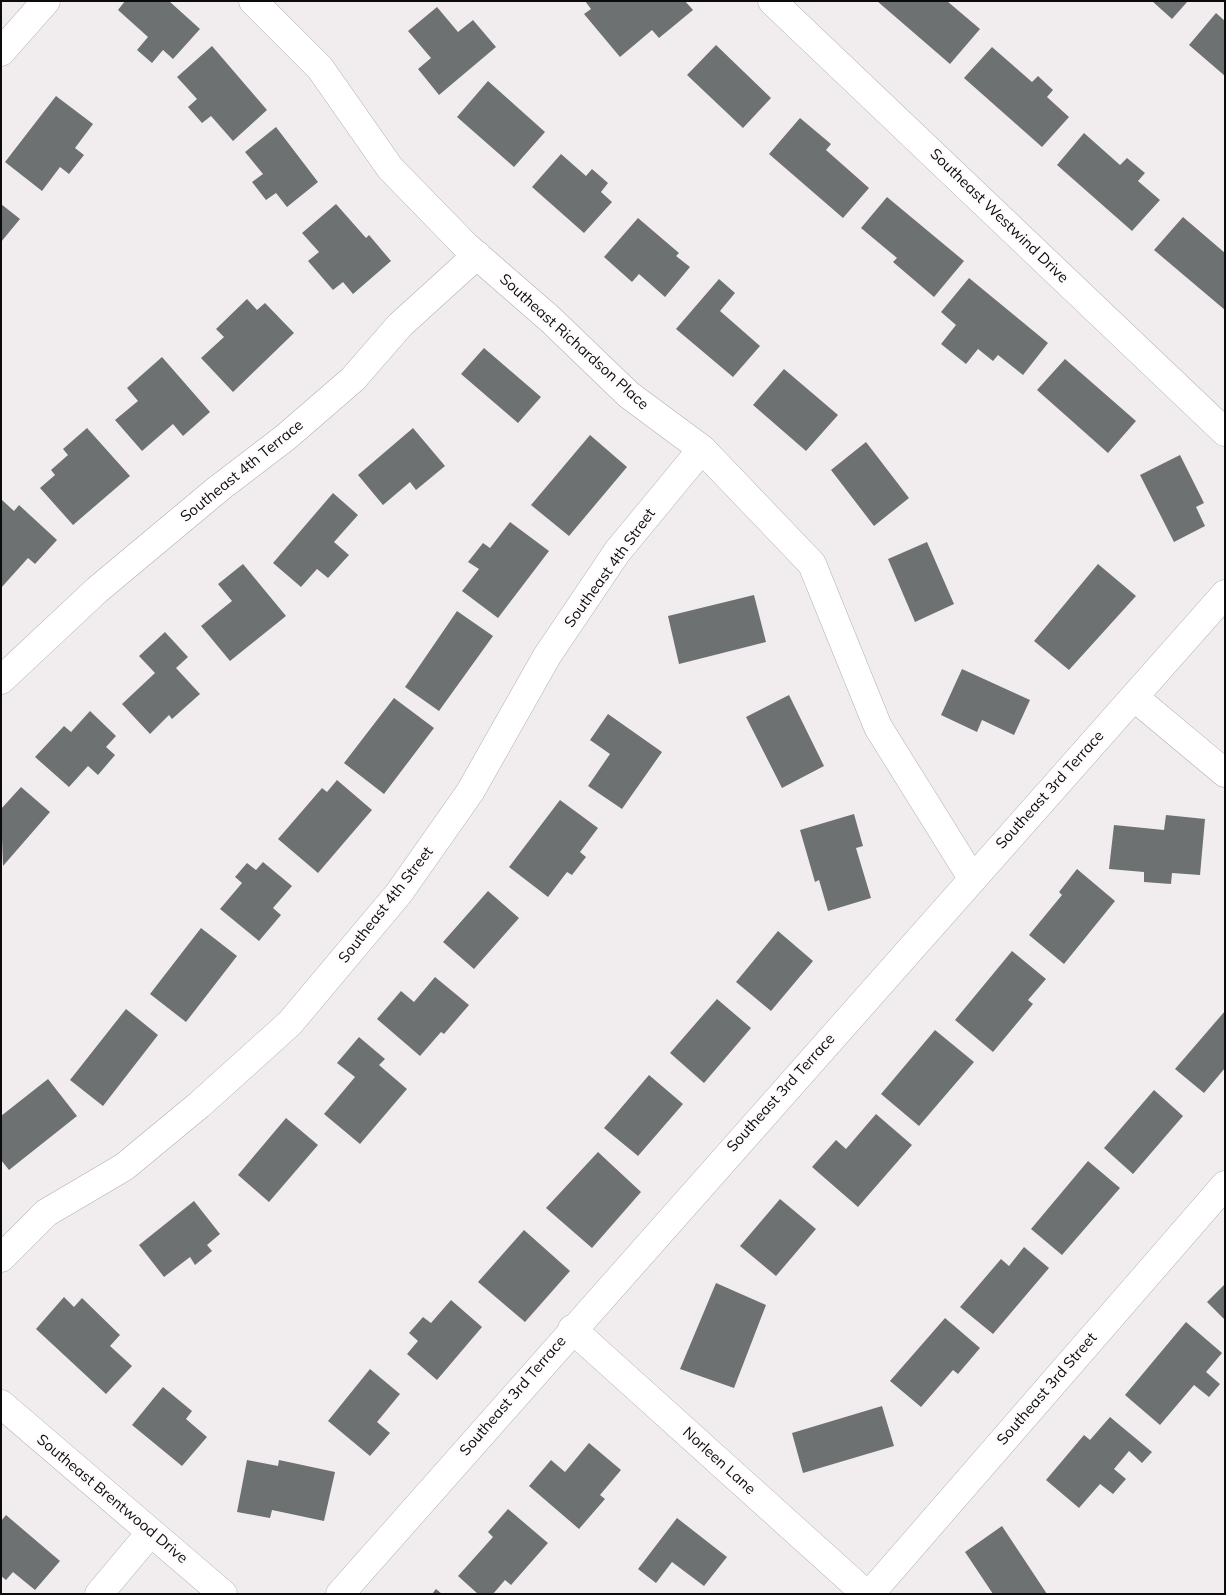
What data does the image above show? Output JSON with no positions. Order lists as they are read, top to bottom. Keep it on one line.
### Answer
{"streets":{"street":["Southeast Westwind Drive","Southeast Richardson Place","Southeast 4th Terrace","Southeast 4th Street","Southeast 3rd Terrace","Southeast 3rd Street","Norleen Lane","Southeast Brentwood Drive"]},"crossings":[["Southeast Richardson Place","Southeast 4th Terrace"],["Southeast Richardson Place","Southeast 4th Street"],["Southeast Richardson Place","Southeast 3rd Terrace"],["Southeast 3rd Terrace","Norleen Lane"]]}
